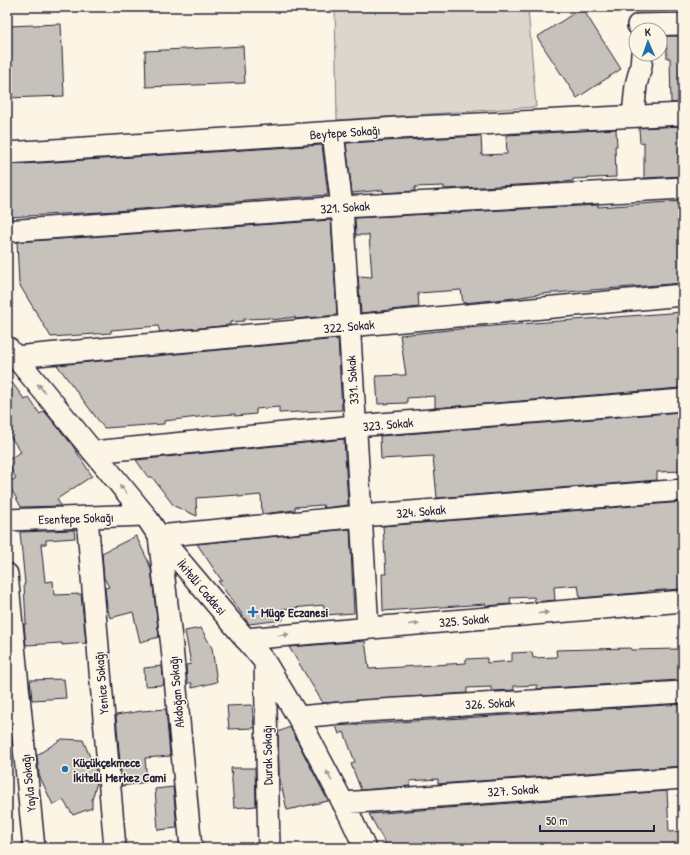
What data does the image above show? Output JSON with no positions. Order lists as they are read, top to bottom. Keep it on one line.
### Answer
{"streets":{"street":["Beytepe Sokağı","321. Sokak","322. Sokak","331. Sokak","323. Sokak","324. Sokak","Esentepe Sokağı","İkitelli Caddesi","325. Sokak","Yenice Sokağı","Akdoğan Sokağı","326. Sokak","Durak Sokağı","Yayla Sokağı","327. Sokak"]},"crossings":[["Beytepe Sokağı","331. Sokak"],["321. Sokak","331. Sokak"],["322. Sokak","331. Sokak"],["322. Sokak","İkitelli Caddesi"],["331. Sokak","323. Sokak"],["331. Sokak","324. Sokak"],["331. Sokak","325. Sokak"],["323. Sokak","İkitelli Caddesi"],["324. Sokak","İkitelli Caddesi"],["324. Sokak","Akdoğan Sokağı"],["Esentepe Sokağı","İkitelli Caddesi"],["Esentepe Sokağı","Yenice Sokağı"],["İkitelli Caddesi","325. Sokak"],["İkitelli Caddesi","Akdoğan Sokağı"],["İkitelli Caddesi","326. Sokak"],["İkitelli Caddesi","Durak Sokağı"],["İkitelli Caddesi","327. Sokak"]],"one_way":["İkitelli Caddesi","325. Sokak"],"places":{"health":["Müge Eczanesi"],"other":["Küçükçekmece İkitelli Merkez Cami"]},"scale_bar":"50 m","north":"top"}
